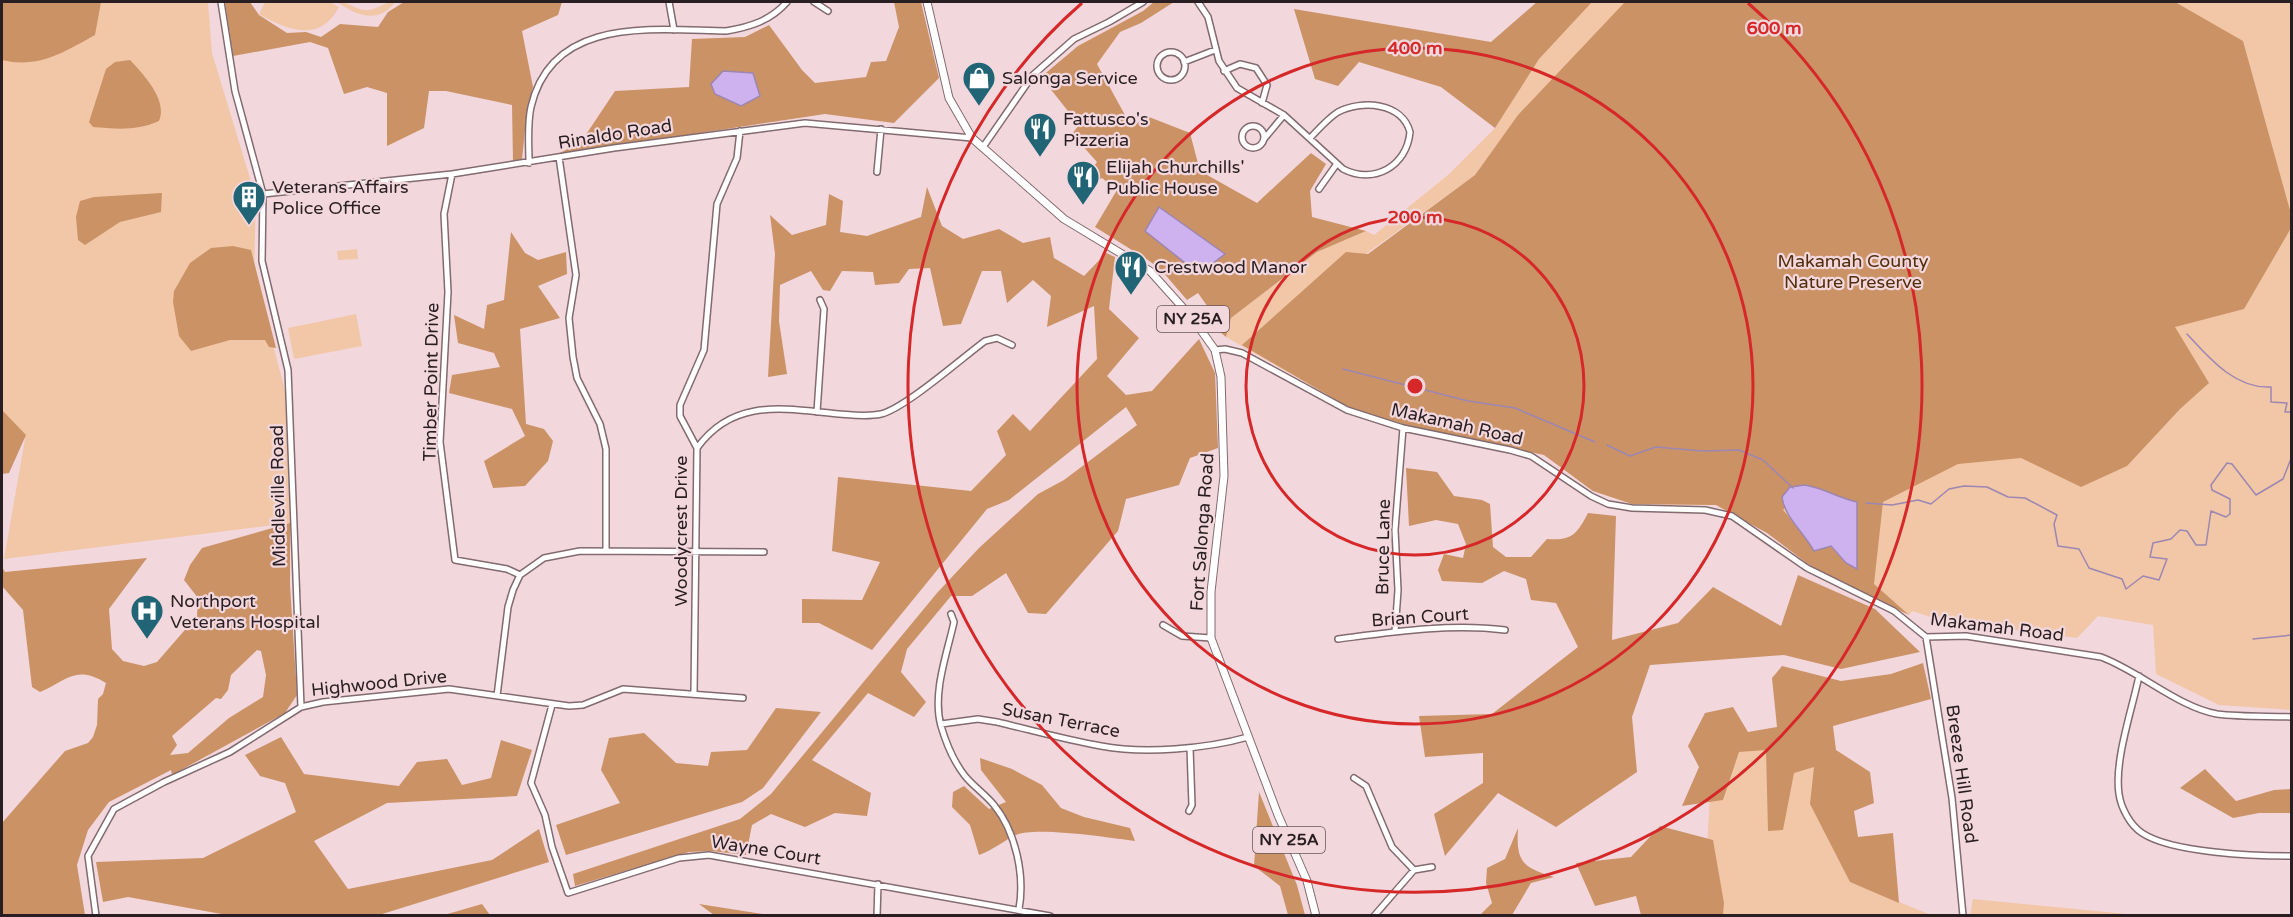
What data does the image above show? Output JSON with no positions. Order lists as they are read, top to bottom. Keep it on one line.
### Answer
{"streets":{"main road":["NY 25A","Fort Salonga Road"],"street":["Rinaldo Road","Timber Point Drive","Makamah Road","Middleville Road","Woodycrest Drive","Bruce Lane","Brian Court","Highwood Drive","Susan Terrace","Breeze Hill Road","Wayne Court"]},"crossings":[["Rinaldo Road","Timber Point Drive"],["Rinaldo Road","Middleville Road"],["Rinaldo Road","Woodycrest Drive"],["Rinaldo Road","Fort Salonga Road"],["Makamah Road","Fort Salonga Road"],["Makamah Road","Bruce Lane"],["Makamah Road","Breeze Hill Road"],["Middleville Road","Highwood Drive"],["Woodycrest Drive","Highwood Drive"],["Fort Salonga Road","Susan Terrace"],["Bruce Lane","Brian Court"],["Highwood Drive","Wayne Court"]],"parks":["Makamah County Nature Preserve"],"places":{"shop":["Salonga Service"],"restaurant":["Fattusco's Pizzeria","Elijah Churchills' Public House","Crestwood Manor"],"building":["Veterans Affairs Police Office"],"hospital":["Northport Veterans Hospital"]},"rings":["600 m","400 m","200 m"]}
